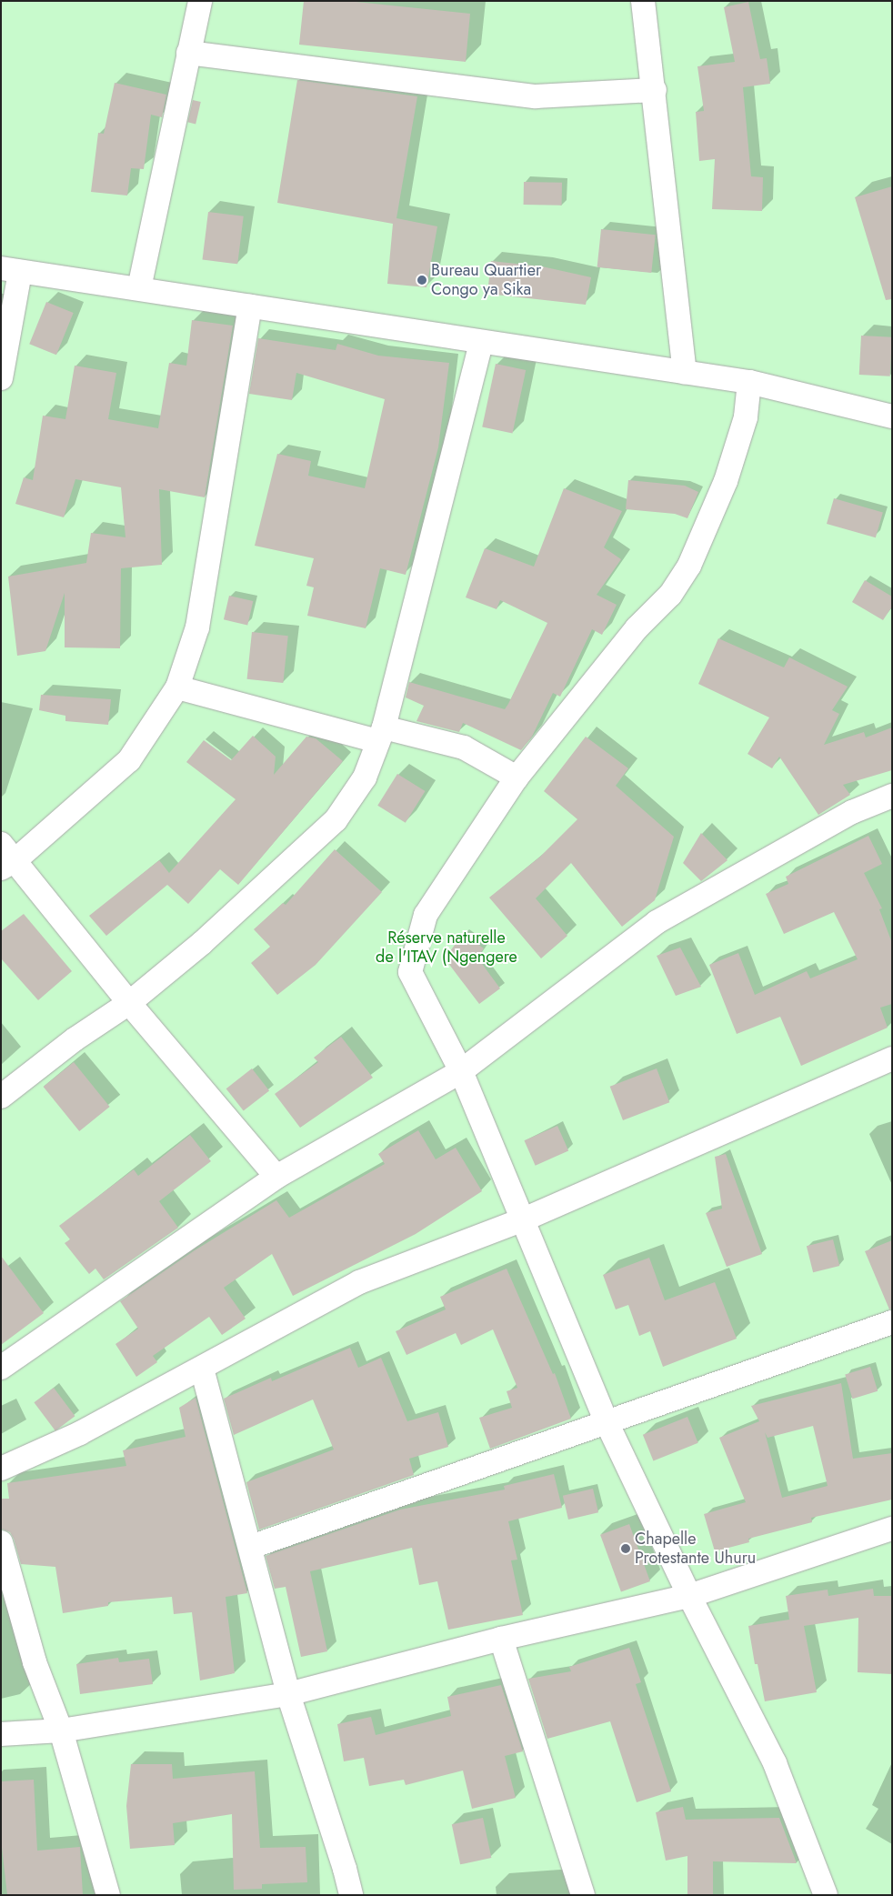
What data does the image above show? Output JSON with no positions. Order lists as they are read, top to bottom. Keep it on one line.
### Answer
{"parks":["Réserve naturelle de l'ITAV (Ngengere"],"places":["Bureau Quartier Congo ya Sika","Chapelle Protestante Uhuru"]}
